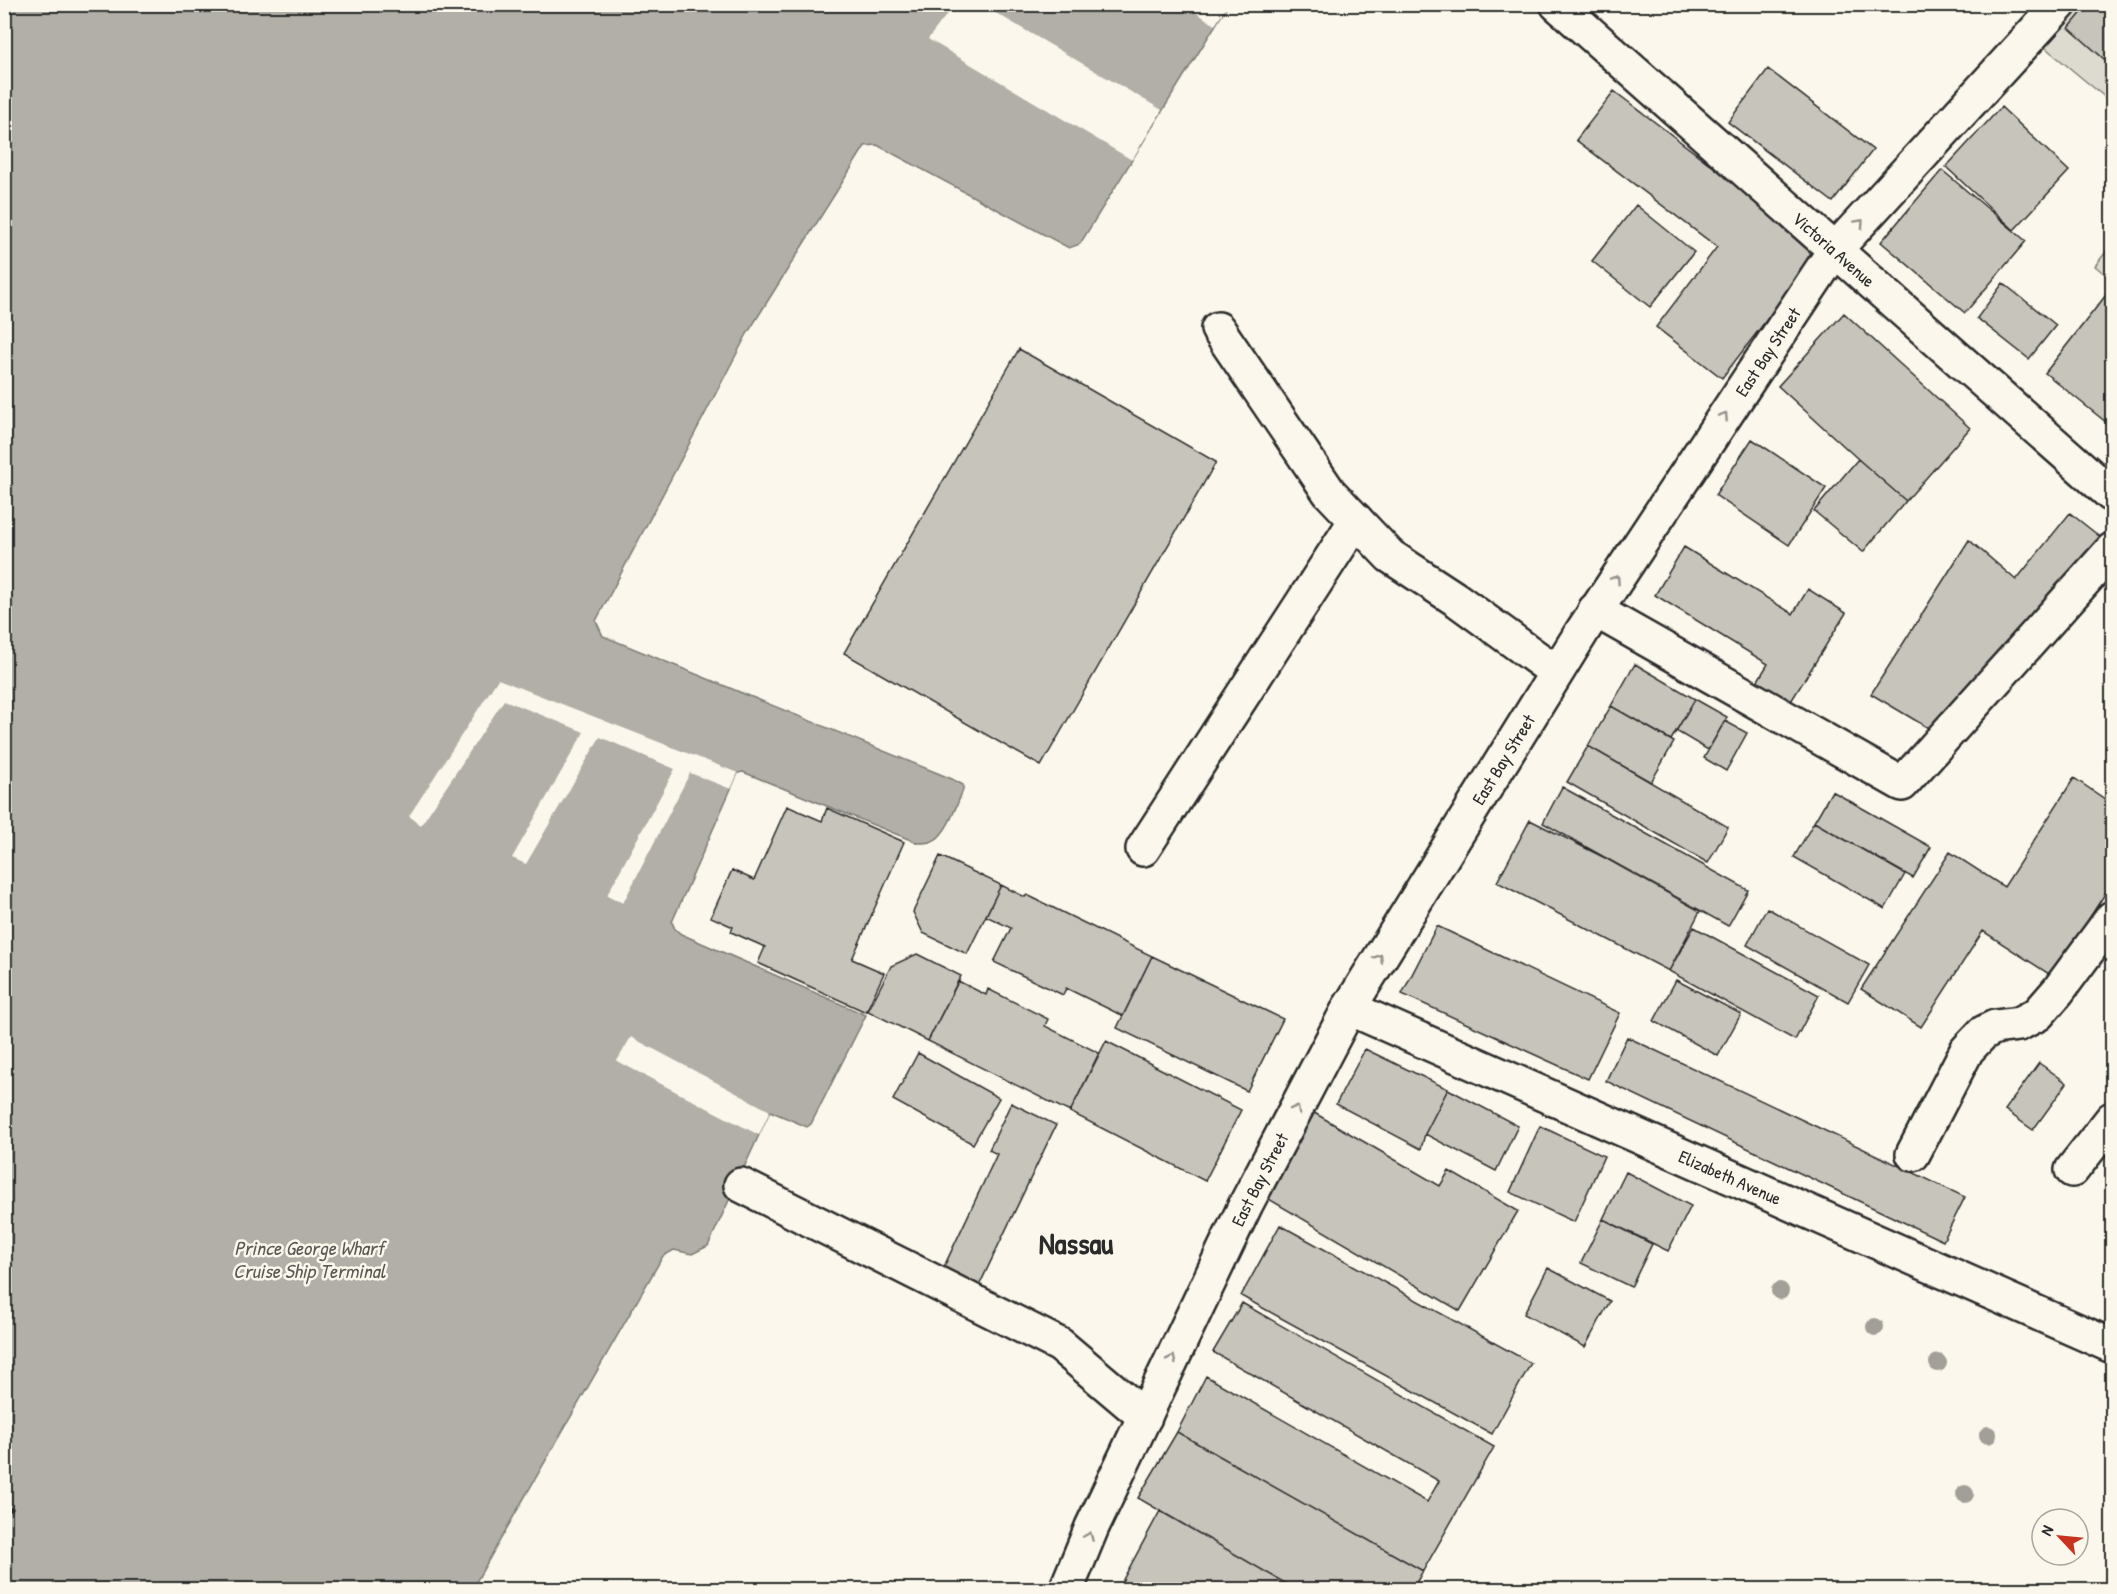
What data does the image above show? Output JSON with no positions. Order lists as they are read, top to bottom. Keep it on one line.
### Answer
{"streets":{"main road":["Victoria Avenue","East Bay Street","Elizabeth Avenue"]},"crossings":[["Victoria Avenue","East Bay Street"],["East Bay Street","Elizabeth Avenue"]],"one_way":["East Bay Street"],"districts":["Nassau"],"water":["Prince George Wharf Cruise Ship Terminal"],"north":"top left"}
